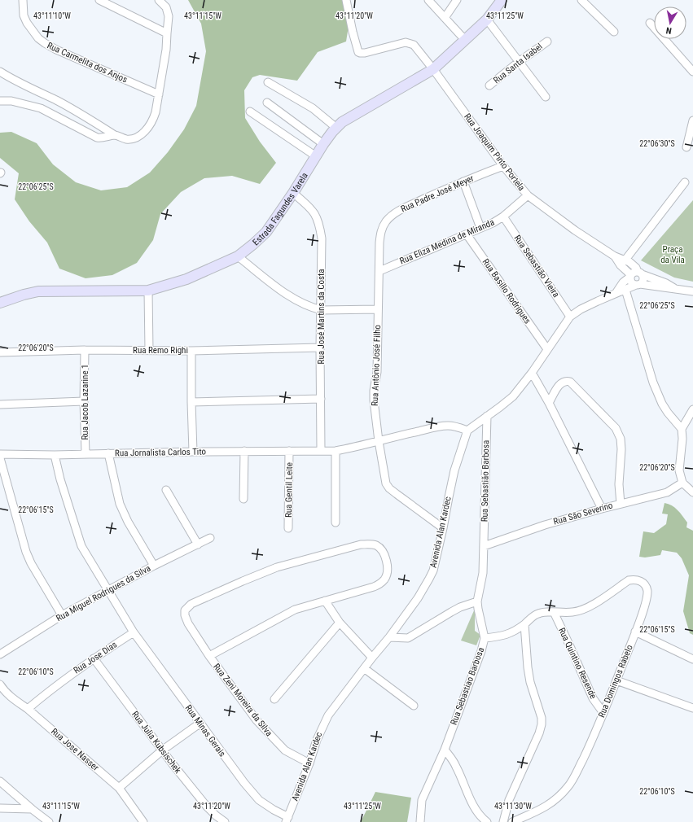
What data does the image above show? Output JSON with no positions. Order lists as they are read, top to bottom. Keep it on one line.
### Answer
{"streets":{"street":["Rua Carmelita dos Anjos","Rua Santa Isabel","Rua Joaquim Pinto Portela","Rua Padre José Meyer","Estrada Fagundes Varela","Rua Eliza Medina de Miranda","Rua Sebastião Vieira","Rua Basillo Rodrigues","Rua José Martins da Costa","Rua Remo Righi","Rua Antônio José Filho","Rua Jacob Lazarine 1","Rua Jornalista Carlos Tito","Rua Sebastião Barbosa","Rua Gentil Leite","Rua São Severino","Avenida Alan Kardec","Rua Miguel Rodrigues da Silva","Rua Jose Dias","Rua Quintino Resende","Rua Domingos Rabelo","Rua Sebastiao Barbosa","Rua Zeni Moreira da Silva","Rua Minas Gerais","Rua Julia Kubsischek","Rua Jose Nasser"]},"crossings":[["Rua Joaquim Pinto Portela","Rua Padre José Meyer"],["Rua Joaquim Pinto Portela","Estrada Fagundes Varela"],["Rua Joaquim Pinto Portela","Rua Eliza Medina de Miranda"],["Rua Padre José Meyer","Rua Eliza Medina de Miranda"],["Rua Padre José Meyer","Rua Antônio José Filho"],["Estrada Fagundes Varela","Rua José Martins da Costa"],["Rua Eliza Medina de Miranda","Rua Sebastião Vieira"],["Rua Eliza Medina de Miranda","Rua Basillo Rodrigues"],["Rua Eliza Medina de Miranda","Rua Antônio José Filho"],["Rua José Martins da Costa","Rua Remo Righi"],["Rua José Martins da Costa","Rua Jornalista Carlos Tito"],["Rua Remo Righi","Rua Jacob Lazarine 1"],["Rua Antônio José Filho","Rua Jornalista Carlos Tito"],["Rua Antônio José Filho","Avenida Alan Kardec"],["Rua Jacob Lazarine 1","Rua Jornalista Carlos Tito"],["Rua Jornalista Carlos Tito","Rua Gentil Leite"],["Rua Jornalista Carlos Tito","Avenida Alan Kardec"],["Rua Jornalista Carlos Tito","Rua Minas Gerais"],["Rua Sebastião Barbosa","Rua São Severino"],["Rua Sebastião Barbosa","Rua Sebastiao Barbosa"],["Rua São Severino","Rua Sebastiao Barbosa"],["Avenida Alan Kardec","Rua Zeni Moreira da Silva"],["Avenida Alan Kardec","Rua Minas Gerais"],["Rua Miguel Rodrigues da Silva","Rua Minas Gerais"],["Rua Jose Dias","Rua Minas Gerais"],["Rua Jose Dias","Rua Julia Kubsischek"],["Rua Jose Dias","Rua Jose Nasser"],["Rua Quintino Resende","Rua Domingos Rabelo"],["Rua Domingos Rabelo","Rua Sebastiao Barbosa"]],"parks":["Praça da Vila"],"north":"bottom","coordinates":["43°11'10\"W","43°11'15\"W","43°11'20\"W","43°11'25\"W","22°06'30\"S","22°06'25\"S","22°06'20\"S","22°06'15\"S","22°06'10\"S","43°11'30\"W"]}
